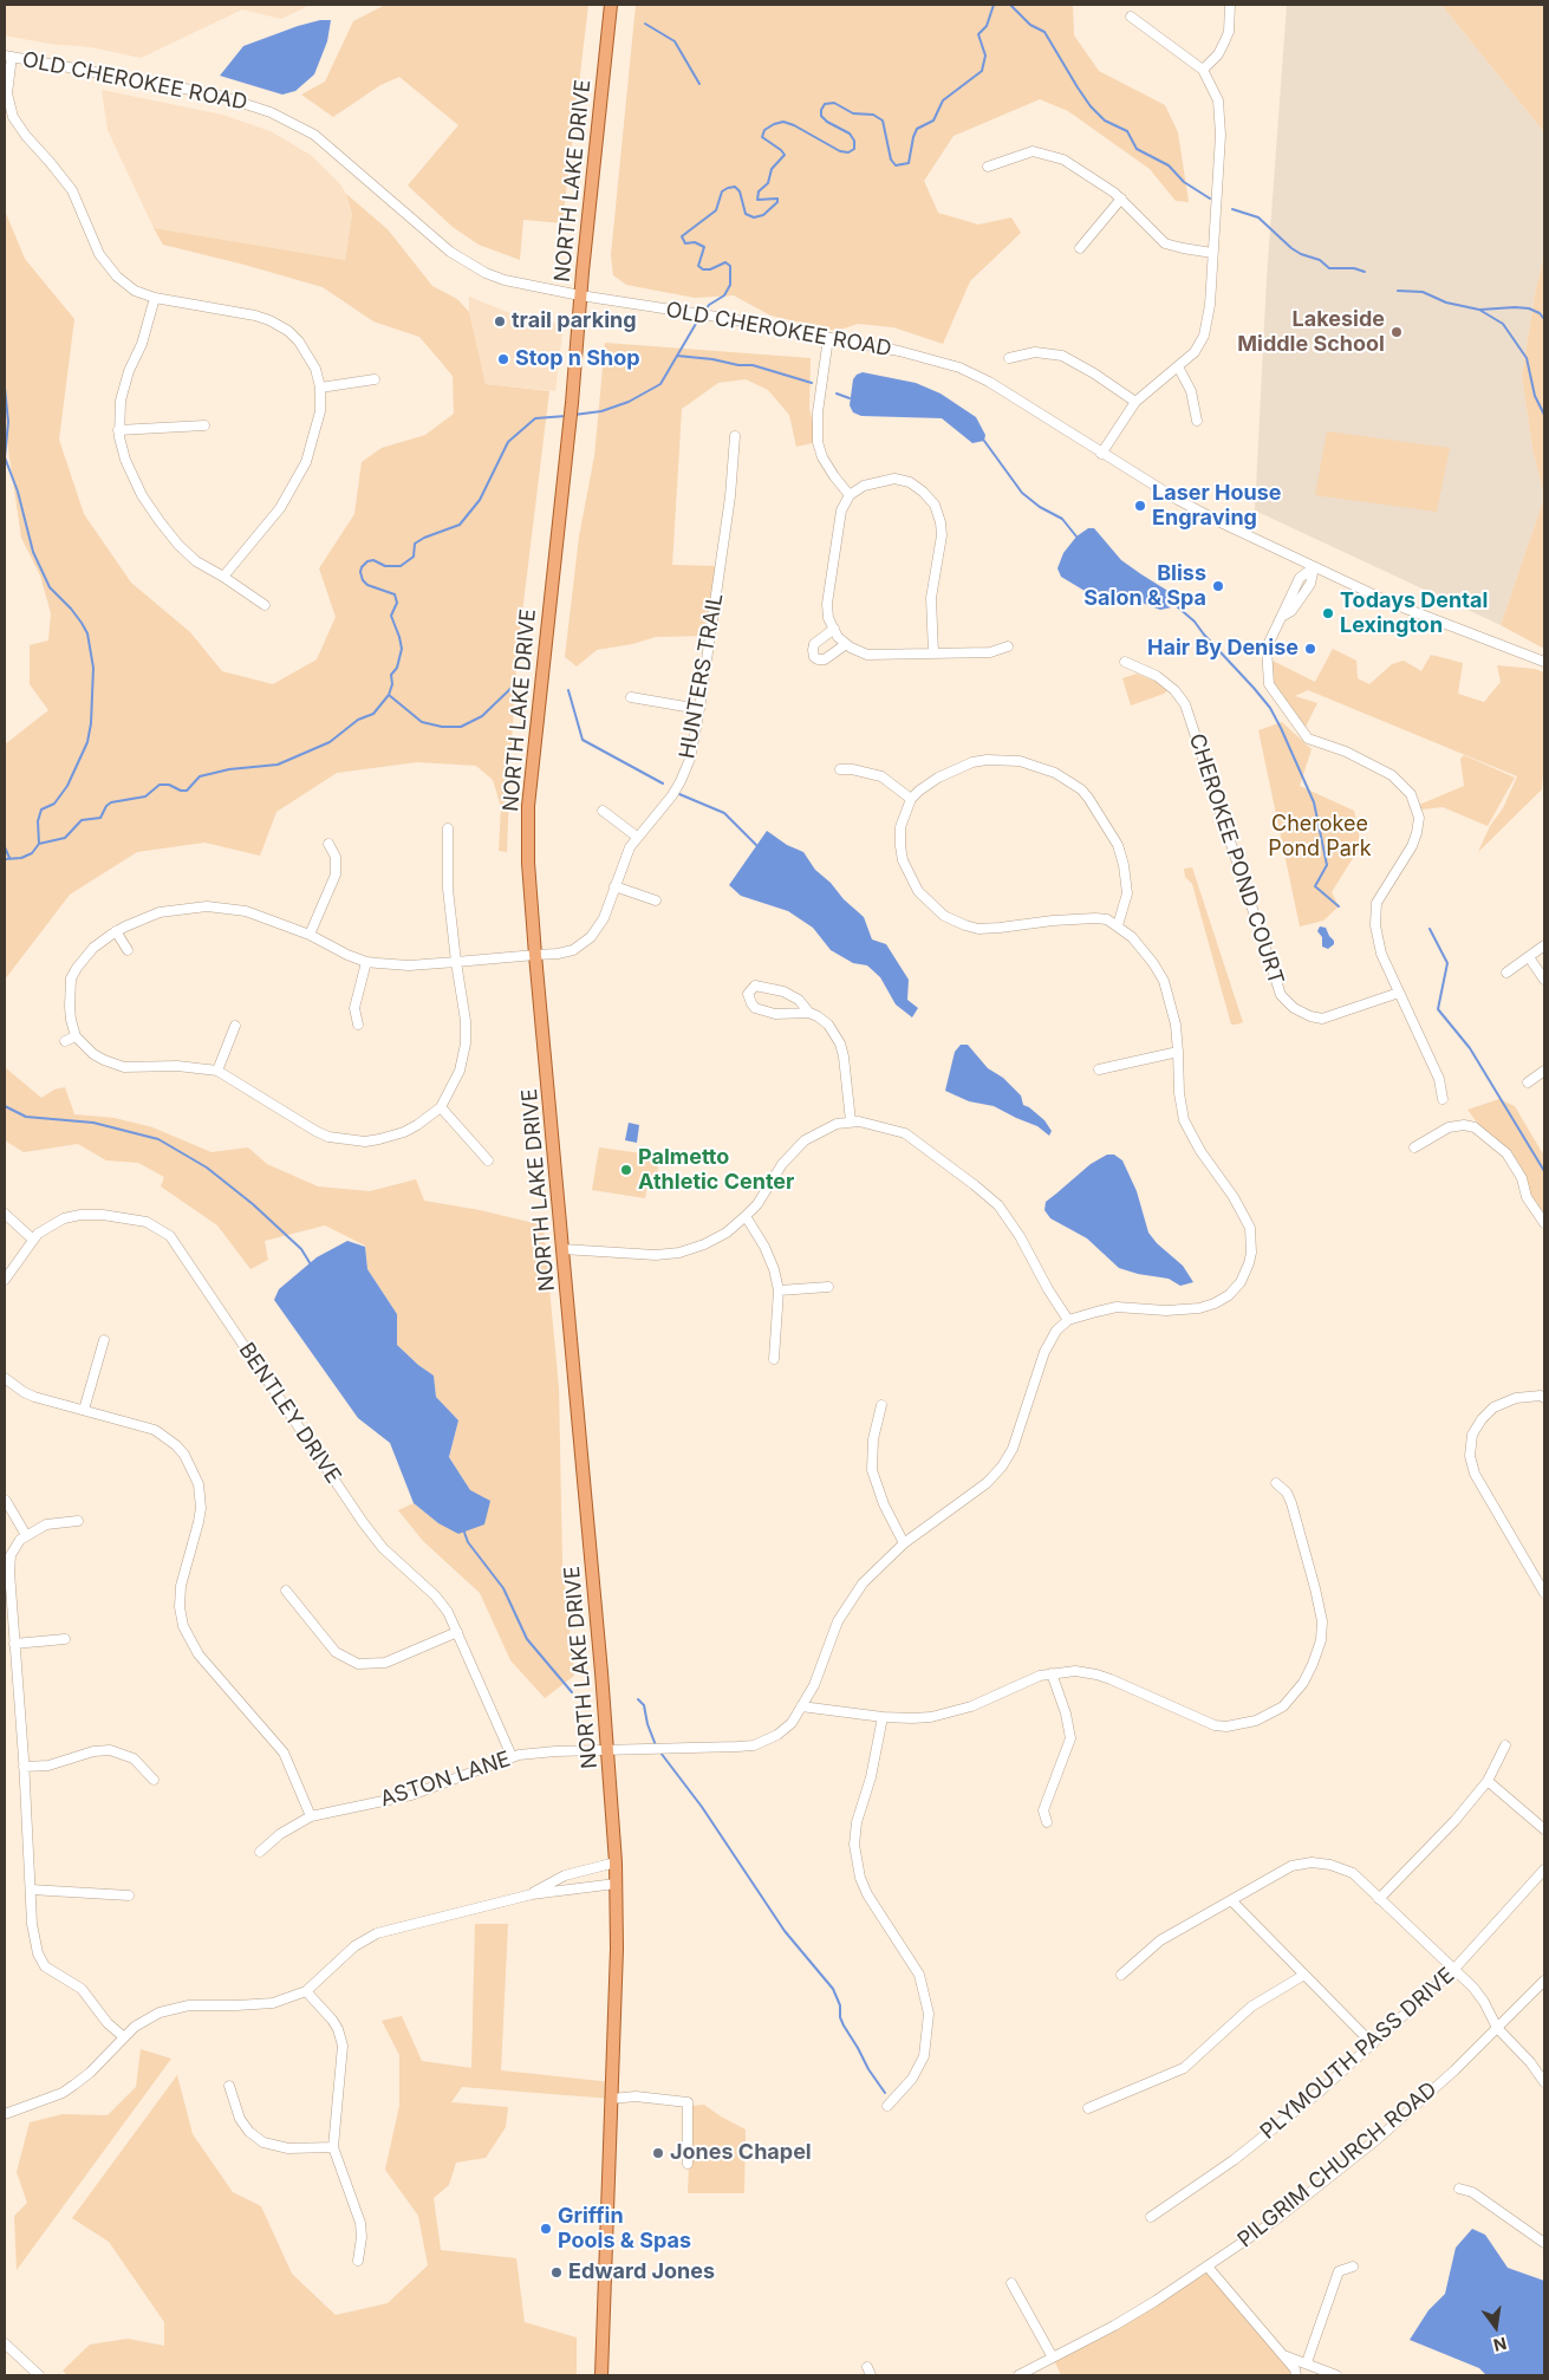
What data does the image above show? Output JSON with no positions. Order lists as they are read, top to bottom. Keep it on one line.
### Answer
{"streets":{"main road":["NORTH LAKE DRIVE"],"street":["OLD CHEROKEE ROAD","HUNTERS TRAIL","CHEROKEE POND COURT","BENTLEY DRIVE","ASTON LANE","PLYMOUTH PASS DRIVE","PILGRIM CHURCH ROAD"]},"crossings":[["OLD CHEROKEE ROAD","NORTH LAKE DRIVE"],["NORTH LAKE DRIVE","HUNTERS TRAIL"],["NORTH LAKE DRIVE","ASTON LANE"],["BENTLEY DRIVE","ASTON LANE"]],"parks":["Cherokee Pond Park"],"places":["trail parking","Lakeside Middle School","Stop n Shop","Laser House Engraving","Bliss Salon & Spa","Todays Dental Lexington","Hair By Denise","Palmetto Athletic Center","Jones Chapel","Griffin Pools & Spas","Edward Jones"],"north":"bottom"}
